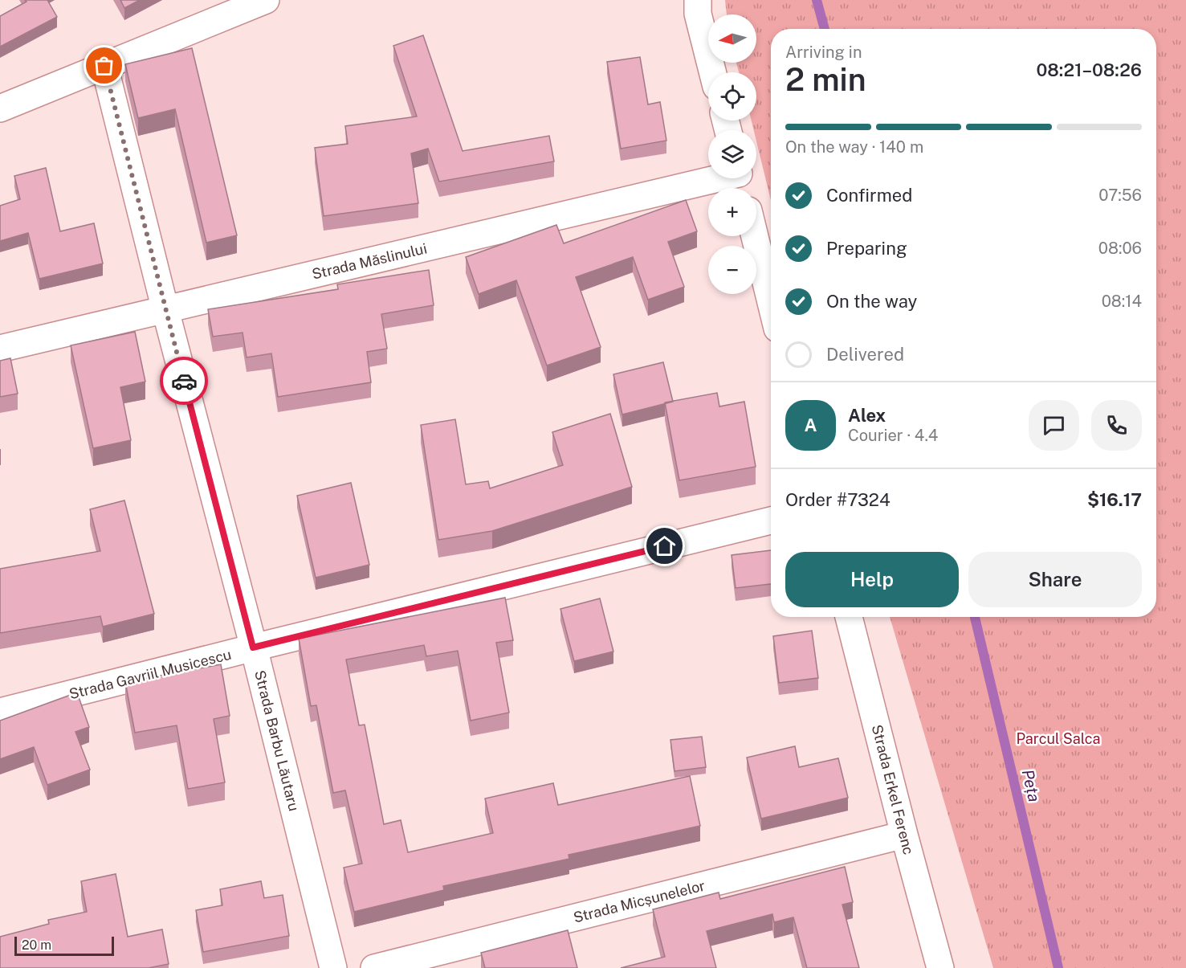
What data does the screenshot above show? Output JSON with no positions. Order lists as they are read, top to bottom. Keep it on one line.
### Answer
{"streets":{"street":["Strada Măslinului","Strada Gavriil Musicescu","Strada Barbu Lăutaru","Strada Erkel Ferenc","Strada Micșunelelor"]},"crossings":[["Strada Măslinului","Strada Barbu Lăutaru"],["Strada Gavriil Musicescu","Strada Barbu Lăutaru"],["Strada Erkel Ferenc","Strada Micșunelelor"]],"water":["Peța"],"parks":["Parcul Salca"],"scale_bar":"20 m","north":"left","page":{"map_buttons":["+","−"],"heading":["2 min","Arriving in","08:21–08:26"],"panel":["Alex","Courier · 4.4","Order #7324","$16.17"],"bar":"On the way · 140 m","list":[["Confirmed","07:56"],["Preparing","08:06"],["On the way","08:14"],"Delivered"],"round":"A","buttons":["Help","Share"],"scale":"20 m"}}
